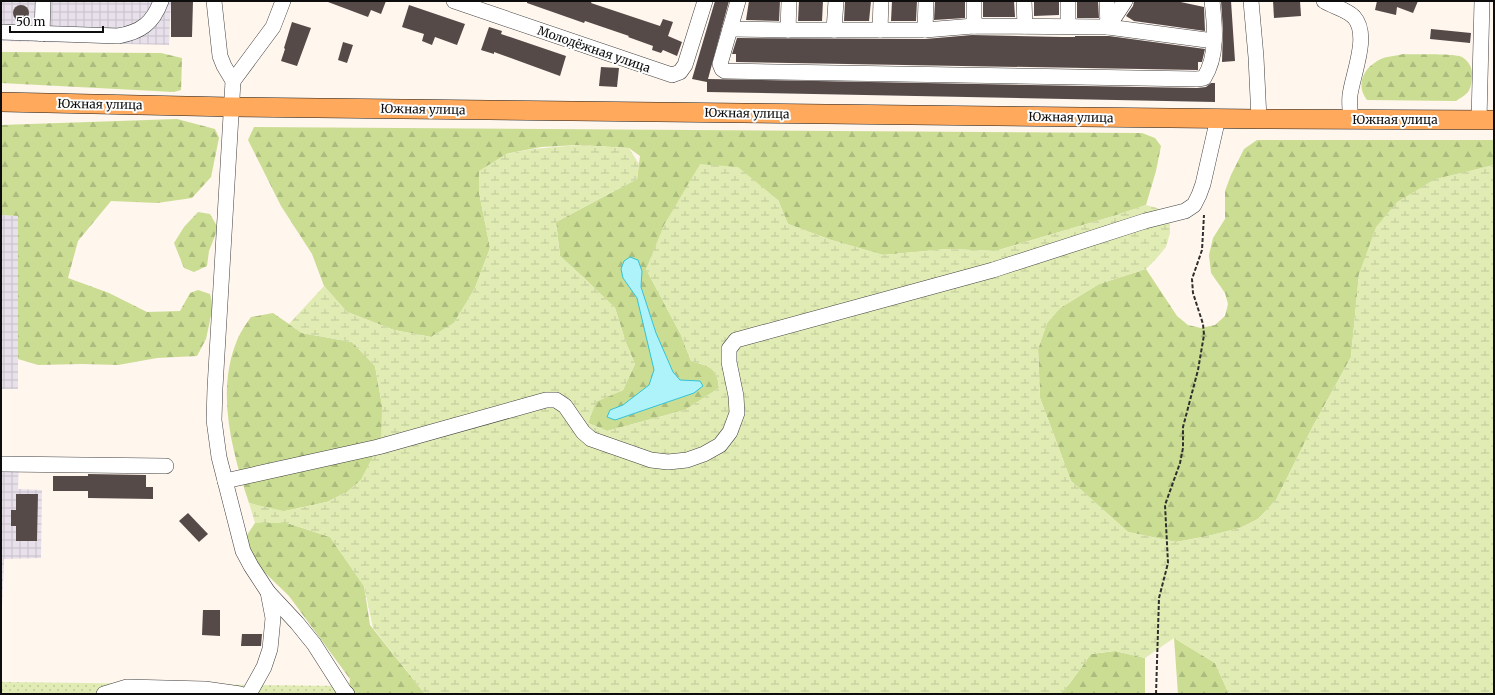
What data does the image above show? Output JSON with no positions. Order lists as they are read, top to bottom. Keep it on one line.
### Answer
{"streets":{"main road":["Южная улица"],"street":["Молодёжная улица"]},"scale_bar":"50 m"}
